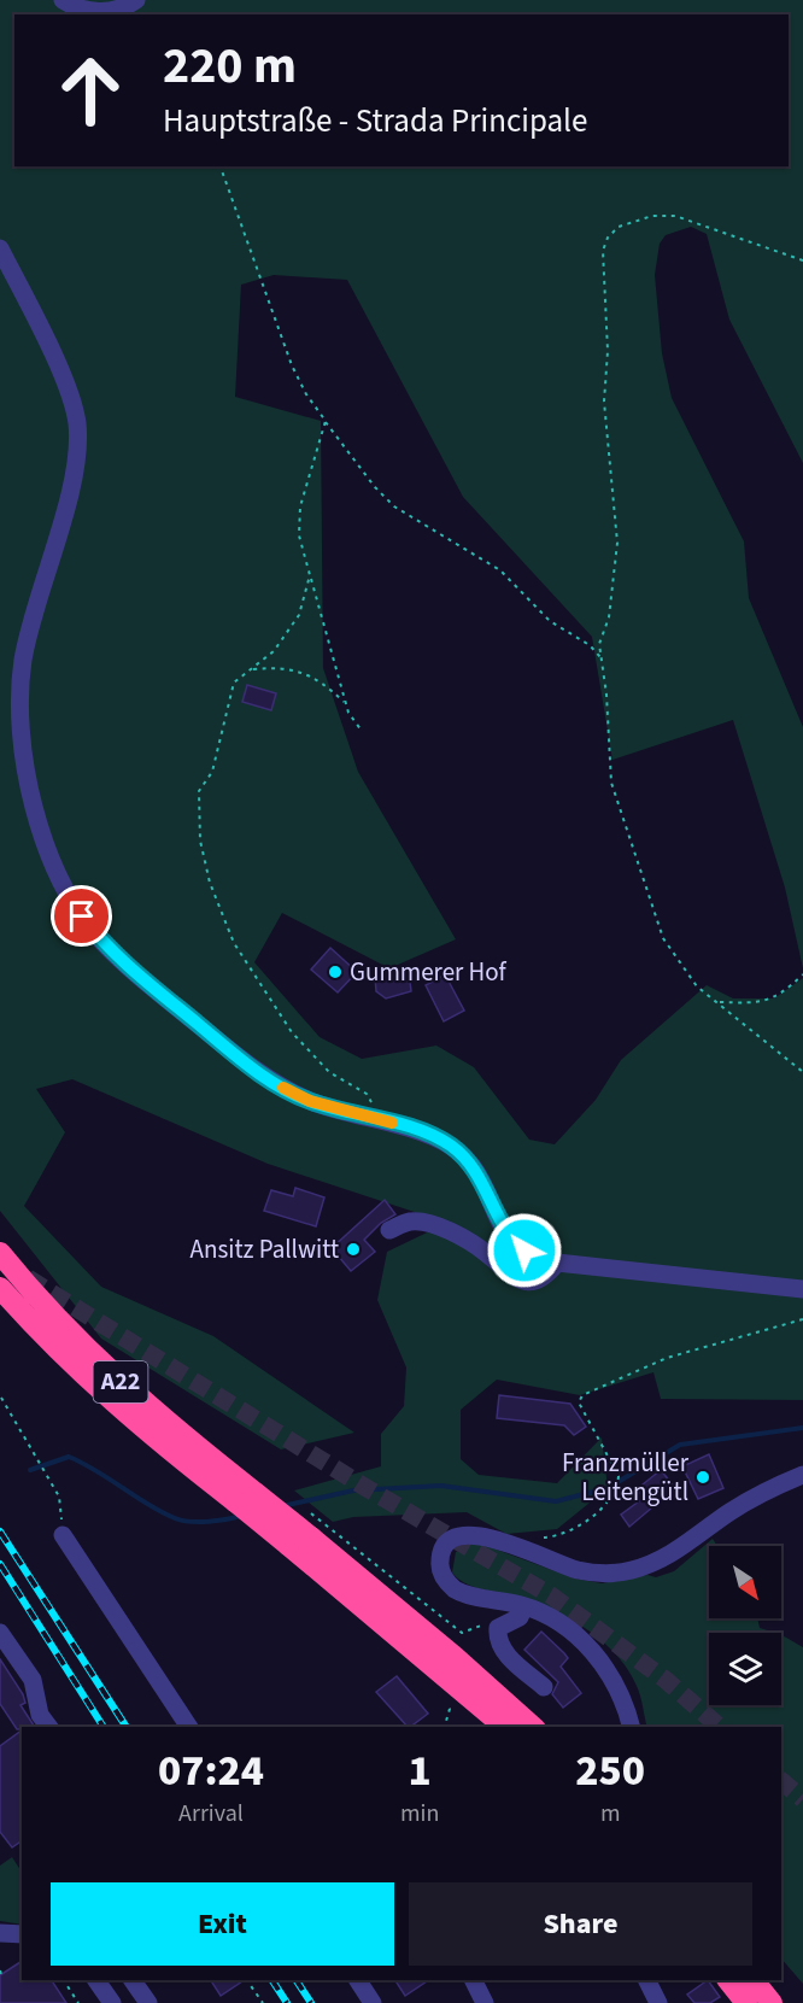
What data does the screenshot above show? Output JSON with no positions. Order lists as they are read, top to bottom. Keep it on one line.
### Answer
{"streets":{"highway":["A22"]},"places":["Gummerer Hof","Ansitz Pallwitt","Franzmüller Leitengütl"],"north":"bottom right","page":{"turn":["220 m","Hauptstraße - Strada Principale"],"eta":["07:24","Arrival","1","min","250","m"],"buttons":["Exit","Share"]}}
